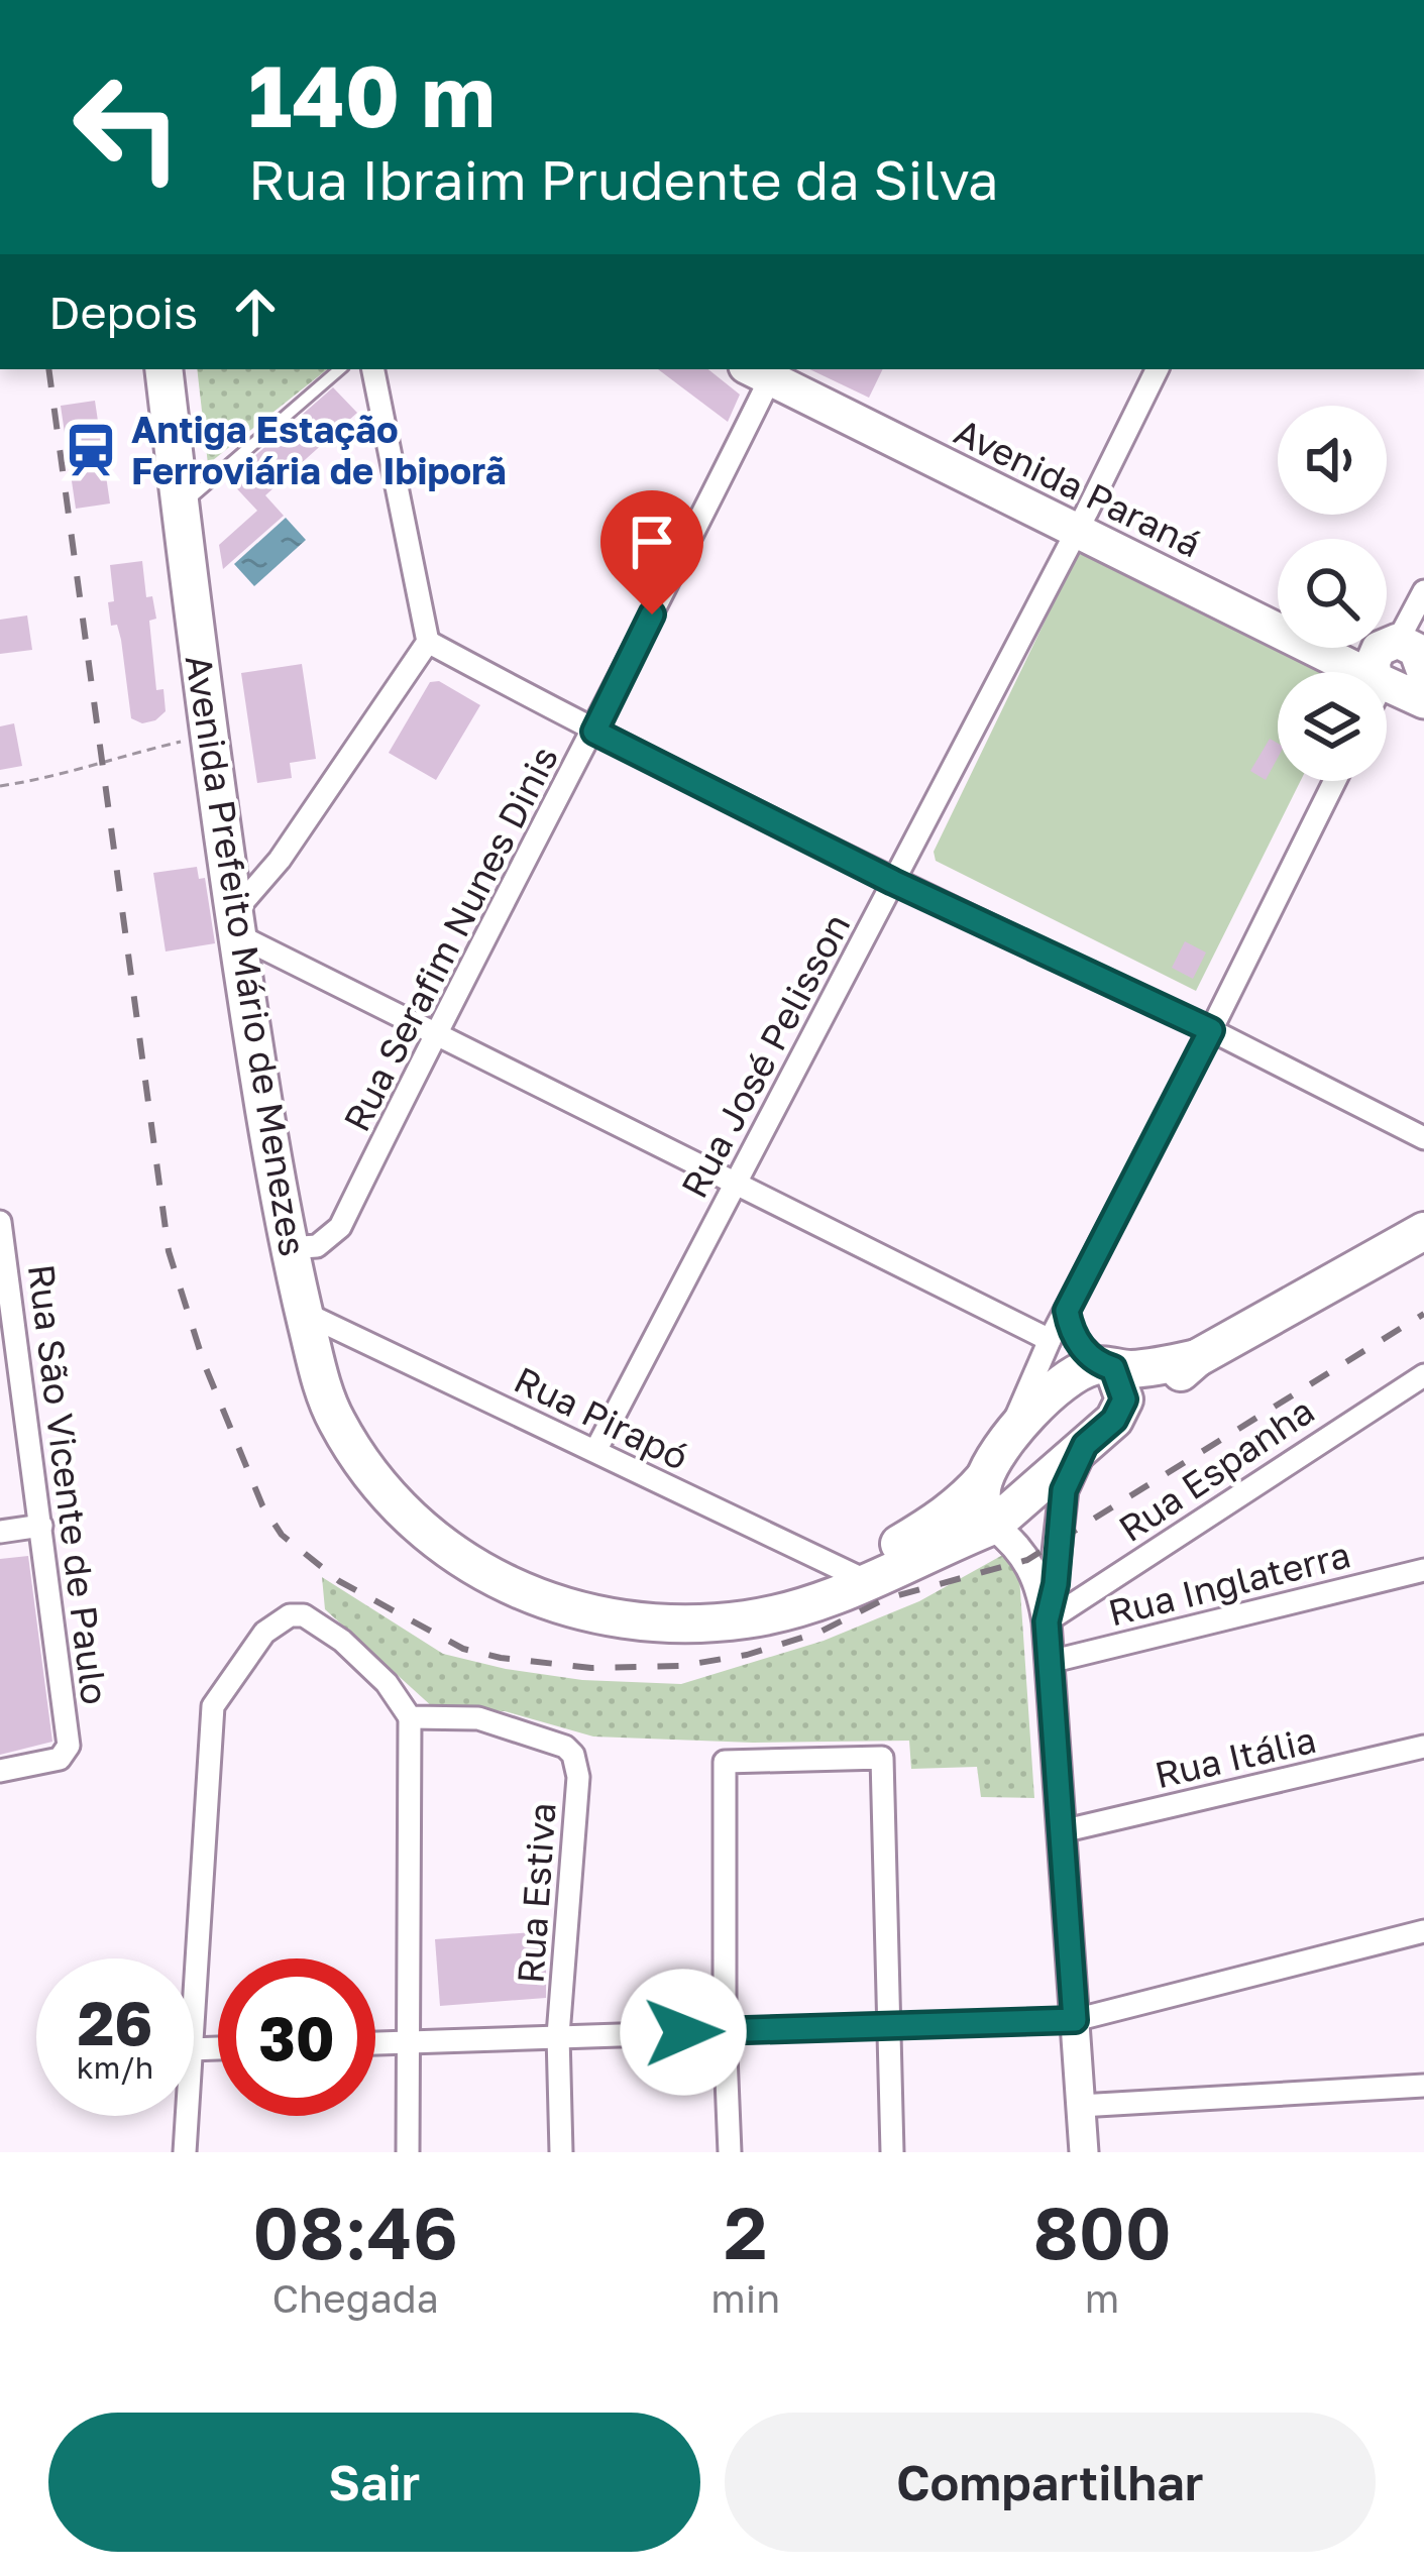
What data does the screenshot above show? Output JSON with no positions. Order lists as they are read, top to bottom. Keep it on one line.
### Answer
{"streets":{"main road":["Avenida Paraná","Avenida Prefeito Mário de Menezes"],"street":["Rua Serafim Nunes Dinis","Rua José Pelisson","Rua Pirapó","Rua Espanha","Rua São Vicente de Paulo","Rua Inglaterra","Rua Itália","Rua Estiva"]},"crossings":[["Avenida Paraná","Rua Serafim Nunes Dinis"],["Avenida Paraná","Rua José Pelisson"],["Rua Serafim Nunes Dinis","Avenida Prefeito Mário de Menezes"],["Avenida Prefeito Mário de Menezes","Rua Pirapó"],["Rua José Pelisson","Rua Pirapó"]],"places":{"station":["Antiga Estação Ferroviária de Ibiporã"]},"page":{"turn":["140 m","Rua Ibraim Prudente da Silva"],"then":"Depois","speed":"26 km/h","limit":"30","eta":["08:46","Chegada","2","min","800","m"],"buttons":["Sair","Compartilhar"]}}
